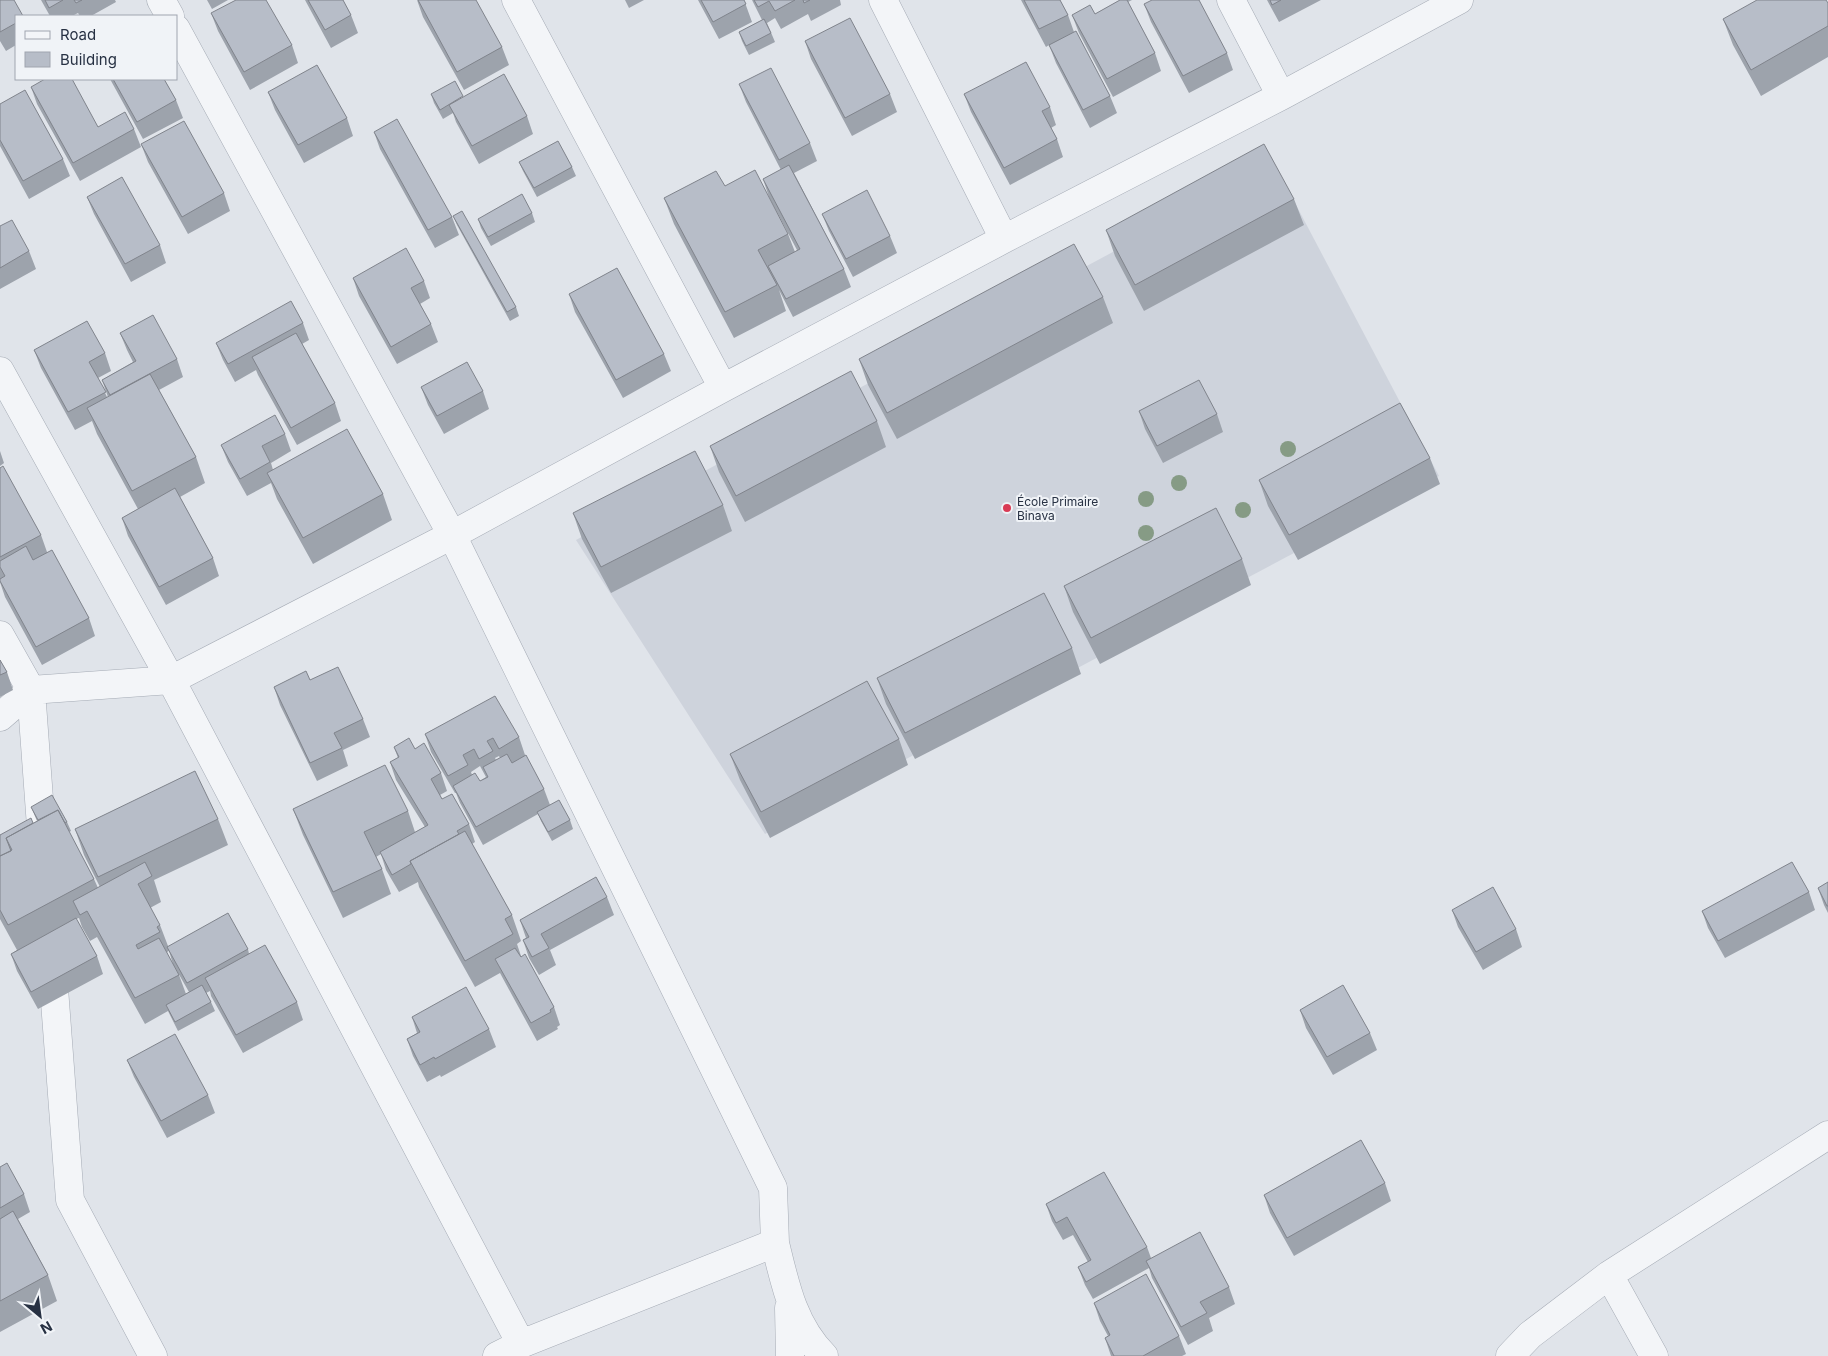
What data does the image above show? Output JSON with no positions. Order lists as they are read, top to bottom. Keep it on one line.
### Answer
{"places":["École Primaire Binava"],"legend":["Road","Building"],"north":"bottom right"}
